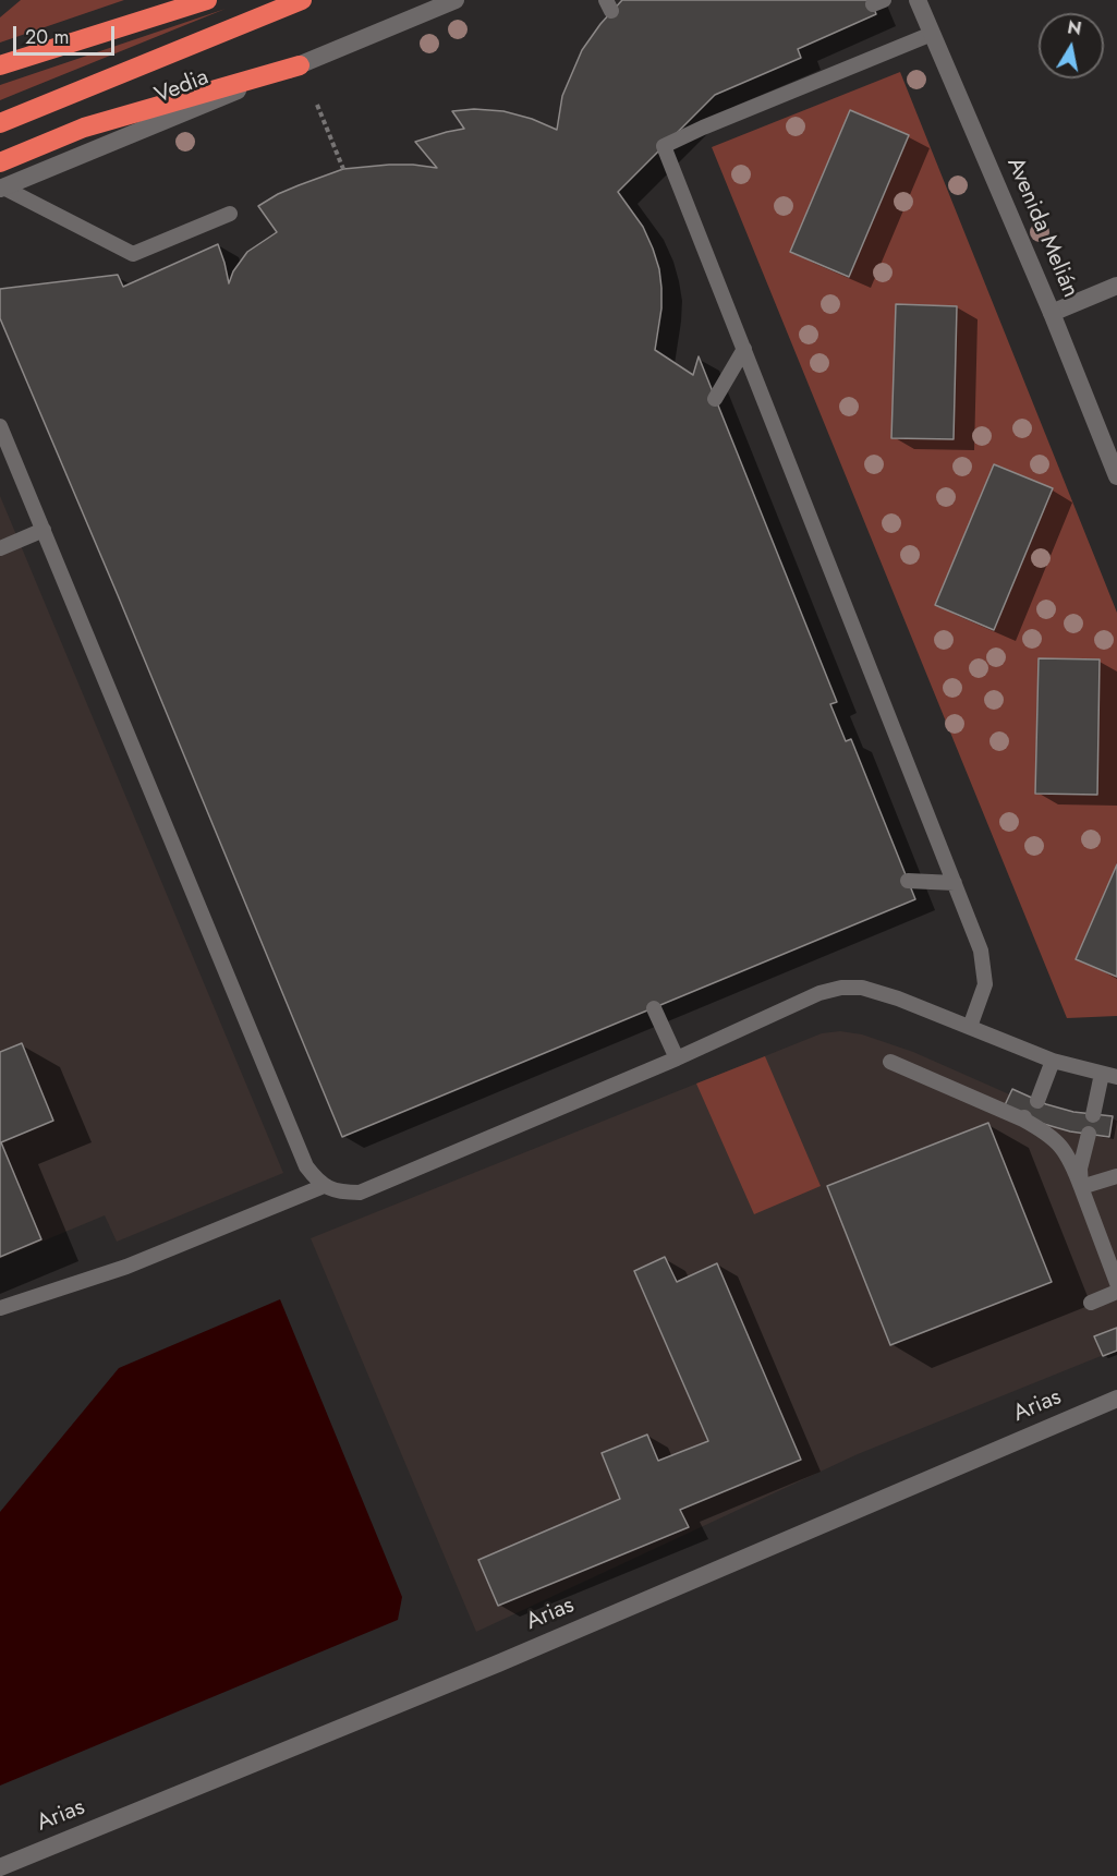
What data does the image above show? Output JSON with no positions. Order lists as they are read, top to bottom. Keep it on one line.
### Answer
{"streets":{"street":["Vedia","Avenida Melián","Arias"]},"scale_bar":"20 m","north":"top"}
